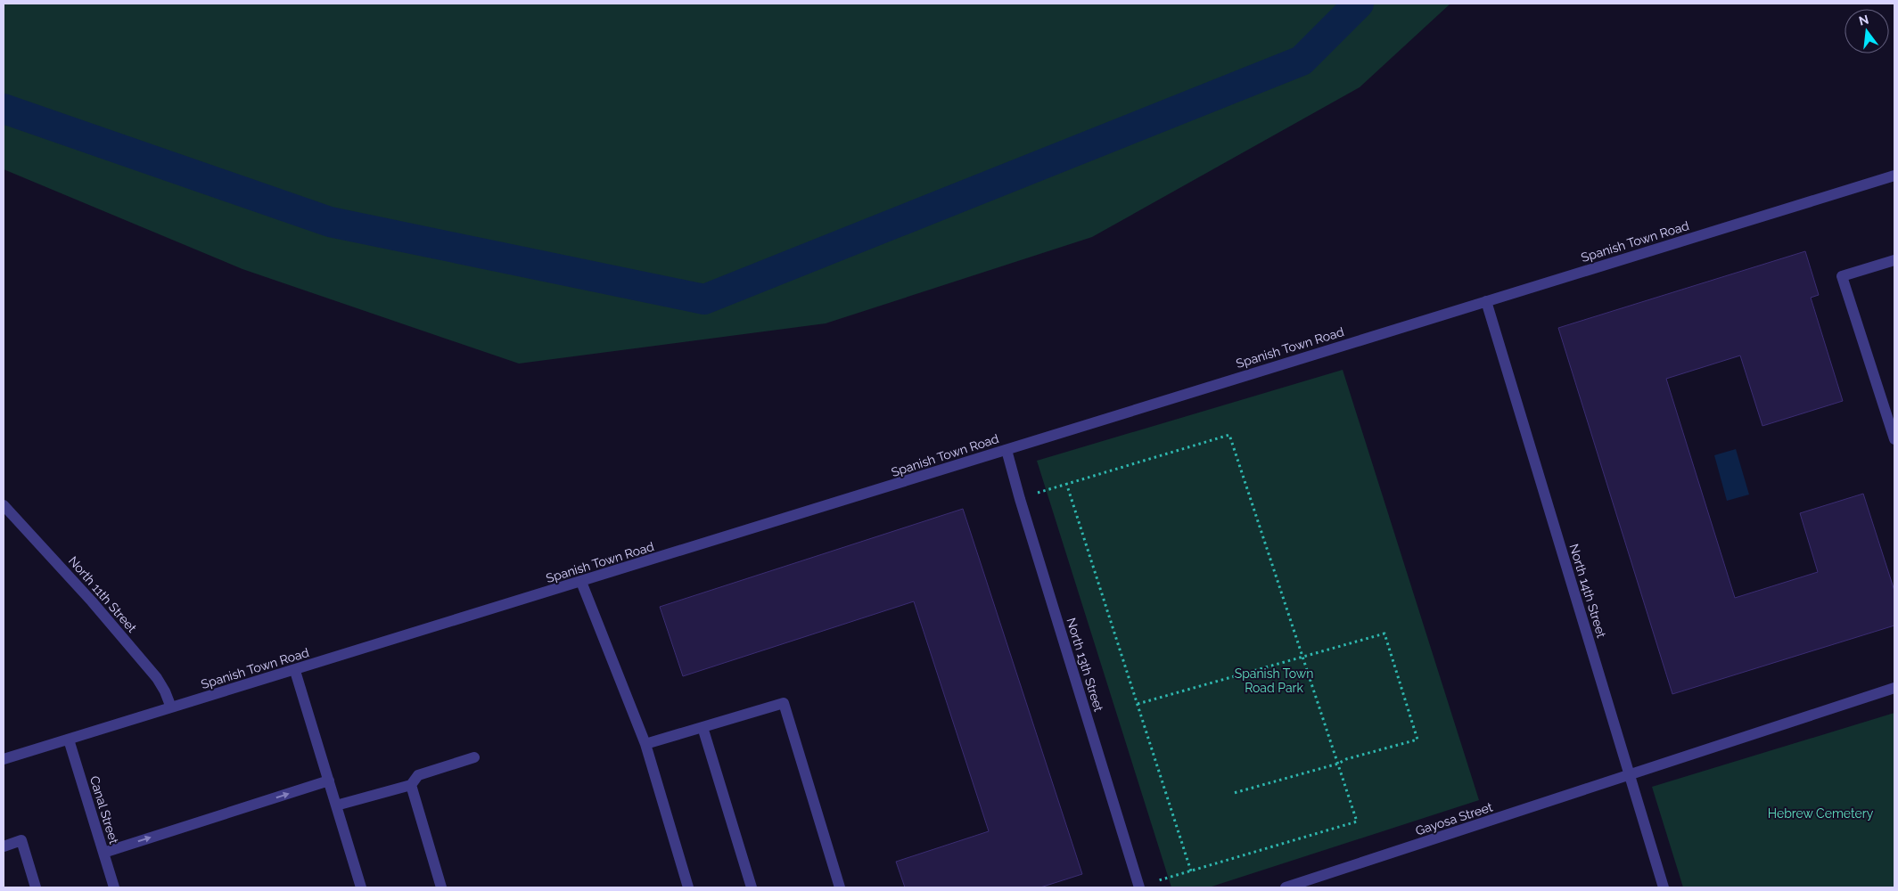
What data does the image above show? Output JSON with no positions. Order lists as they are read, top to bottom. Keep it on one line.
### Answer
{"streets":{"street":["Spanish Town Road","North 14th Street","North 11th Street","North 13th Street","Canal Street","Gayosa Street"]},"crossings":[["Spanish Town Road","North 14th Street"],["Spanish Town Road","North 11th Street"],["Spanish Town Road","North 13th Street"],["Spanish Town Road","Canal Street"],["North 14th Street","Gayosa Street"]],"parks":["Spanish Town Road Park","Hebrew Cemetery"],"north":"top"}
